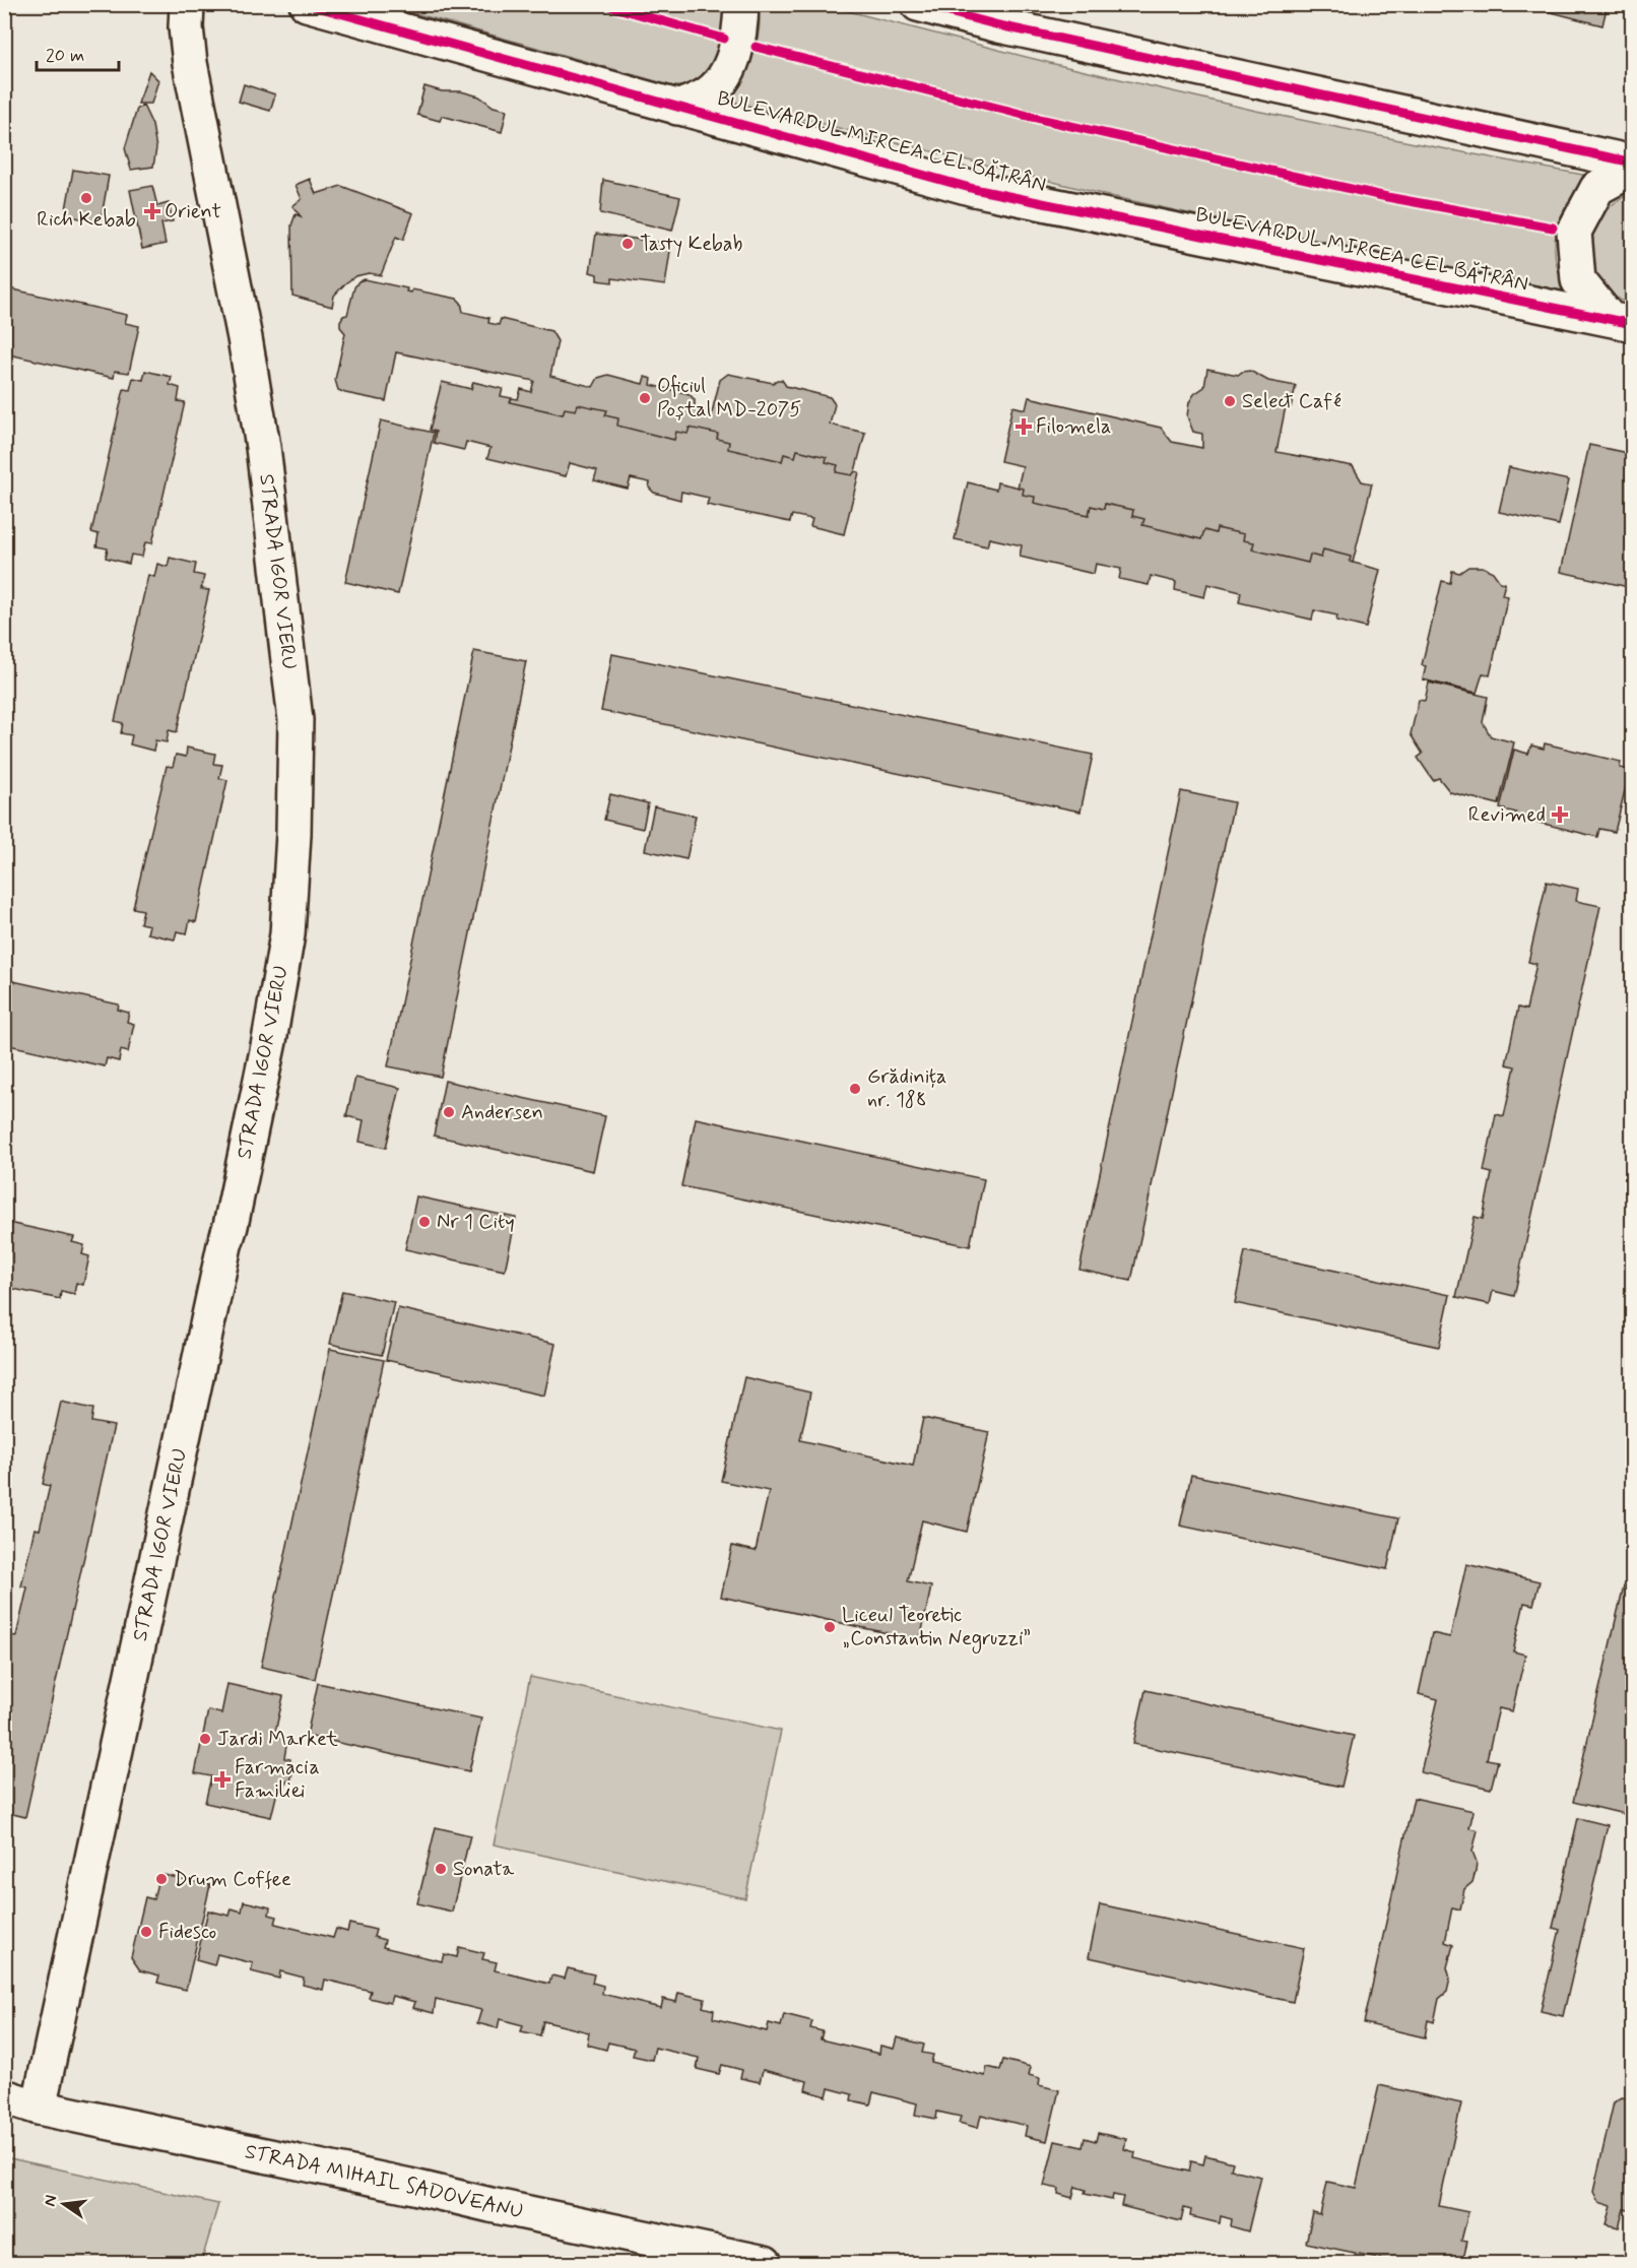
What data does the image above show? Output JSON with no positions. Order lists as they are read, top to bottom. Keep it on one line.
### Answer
{"streets":{"main road":["BULEVARDUL MIRCEA CEL BĂTRÂN","STRADA IGOR VIERU","STRADA MIHAIL SADOVEANU"]},"crossings":[["STRADA IGOR VIERU","STRADA MIHAIL SADOVEANU"]],"places":{"other":["Rich Kebab","Tasty Kebab","Oficiul Poștal MD-2075","Select Café","Grădinița nr. 188","Andersen","Nr 1 City","Liceul Teoretic „Constantin Negruzzi”","Jardi Market","Sonata","Drum Coffee","Fidesco"],"health":["Orient","Filomela","Revimed","Farmacia Familiei"]},"scale_bar":"20 m","north":"left"}
